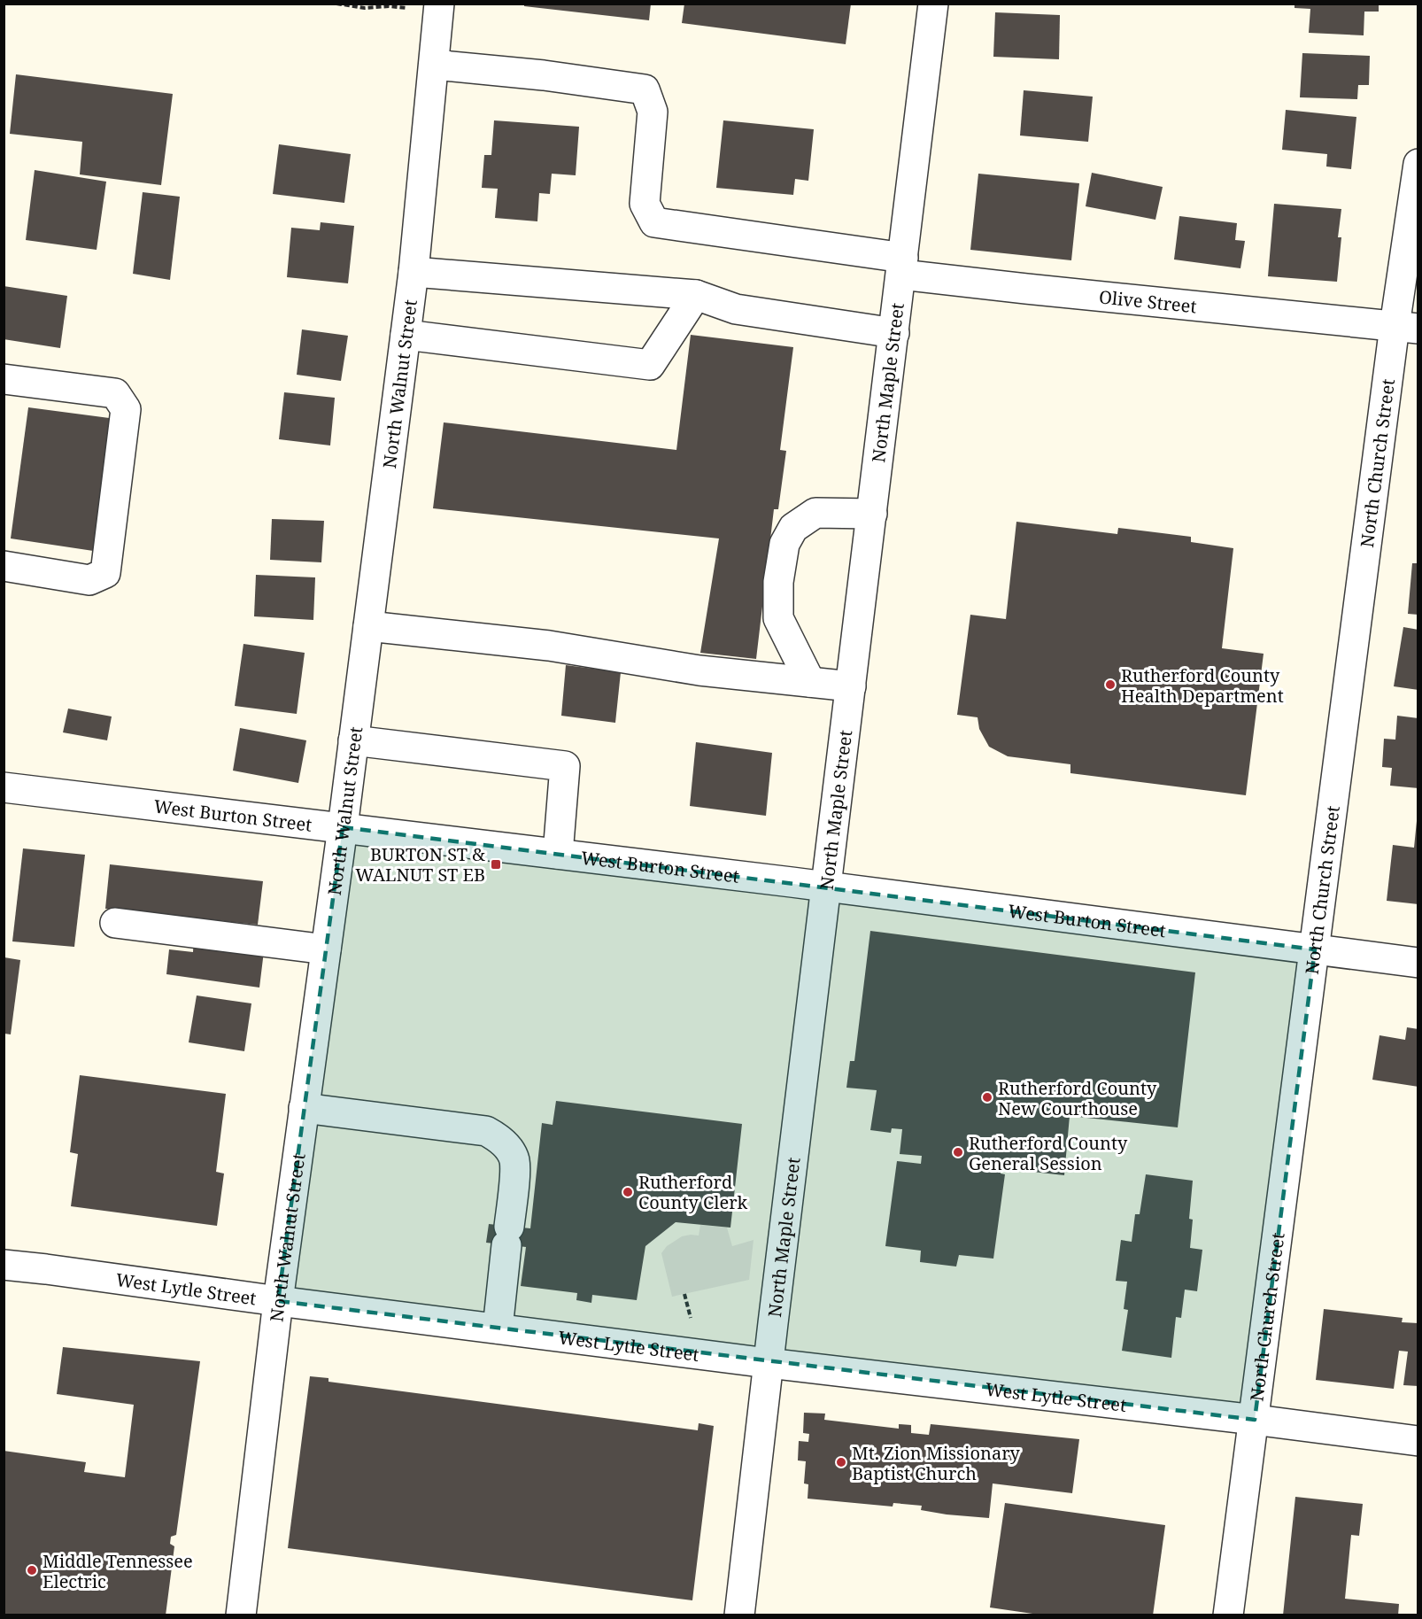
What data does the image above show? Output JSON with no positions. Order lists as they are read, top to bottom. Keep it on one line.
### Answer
{"streets":{"street":["Olive Street","North Maple Street","North Walnut Street","North Church Street","West Burton Street","West Lytle Street"]},"crossings":[["Olive Street","North Maple Street"],["Olive Street","North Walnut Street"],["Olive Street","North Church Street"],["North Maple Street","West Burton Street"],["North Maple Street","West Lytle Street"],["North Walnut Street","West Burton Street"],["North Walnut Street","West Lytle Street"],["North Church Street","West Burton Street"],["North Church Street","West Lytle Street"]],"places":{"other":["Rutherford County Health Department","Rutherford County New Courthouse","Rutherford County General Session","Rutherford County Clerk","Mt. Zion Missionary Baptist Church","Middle Tennessee Electric"],"transit":["BURTON ST & WALNUT ST EB"]}}
